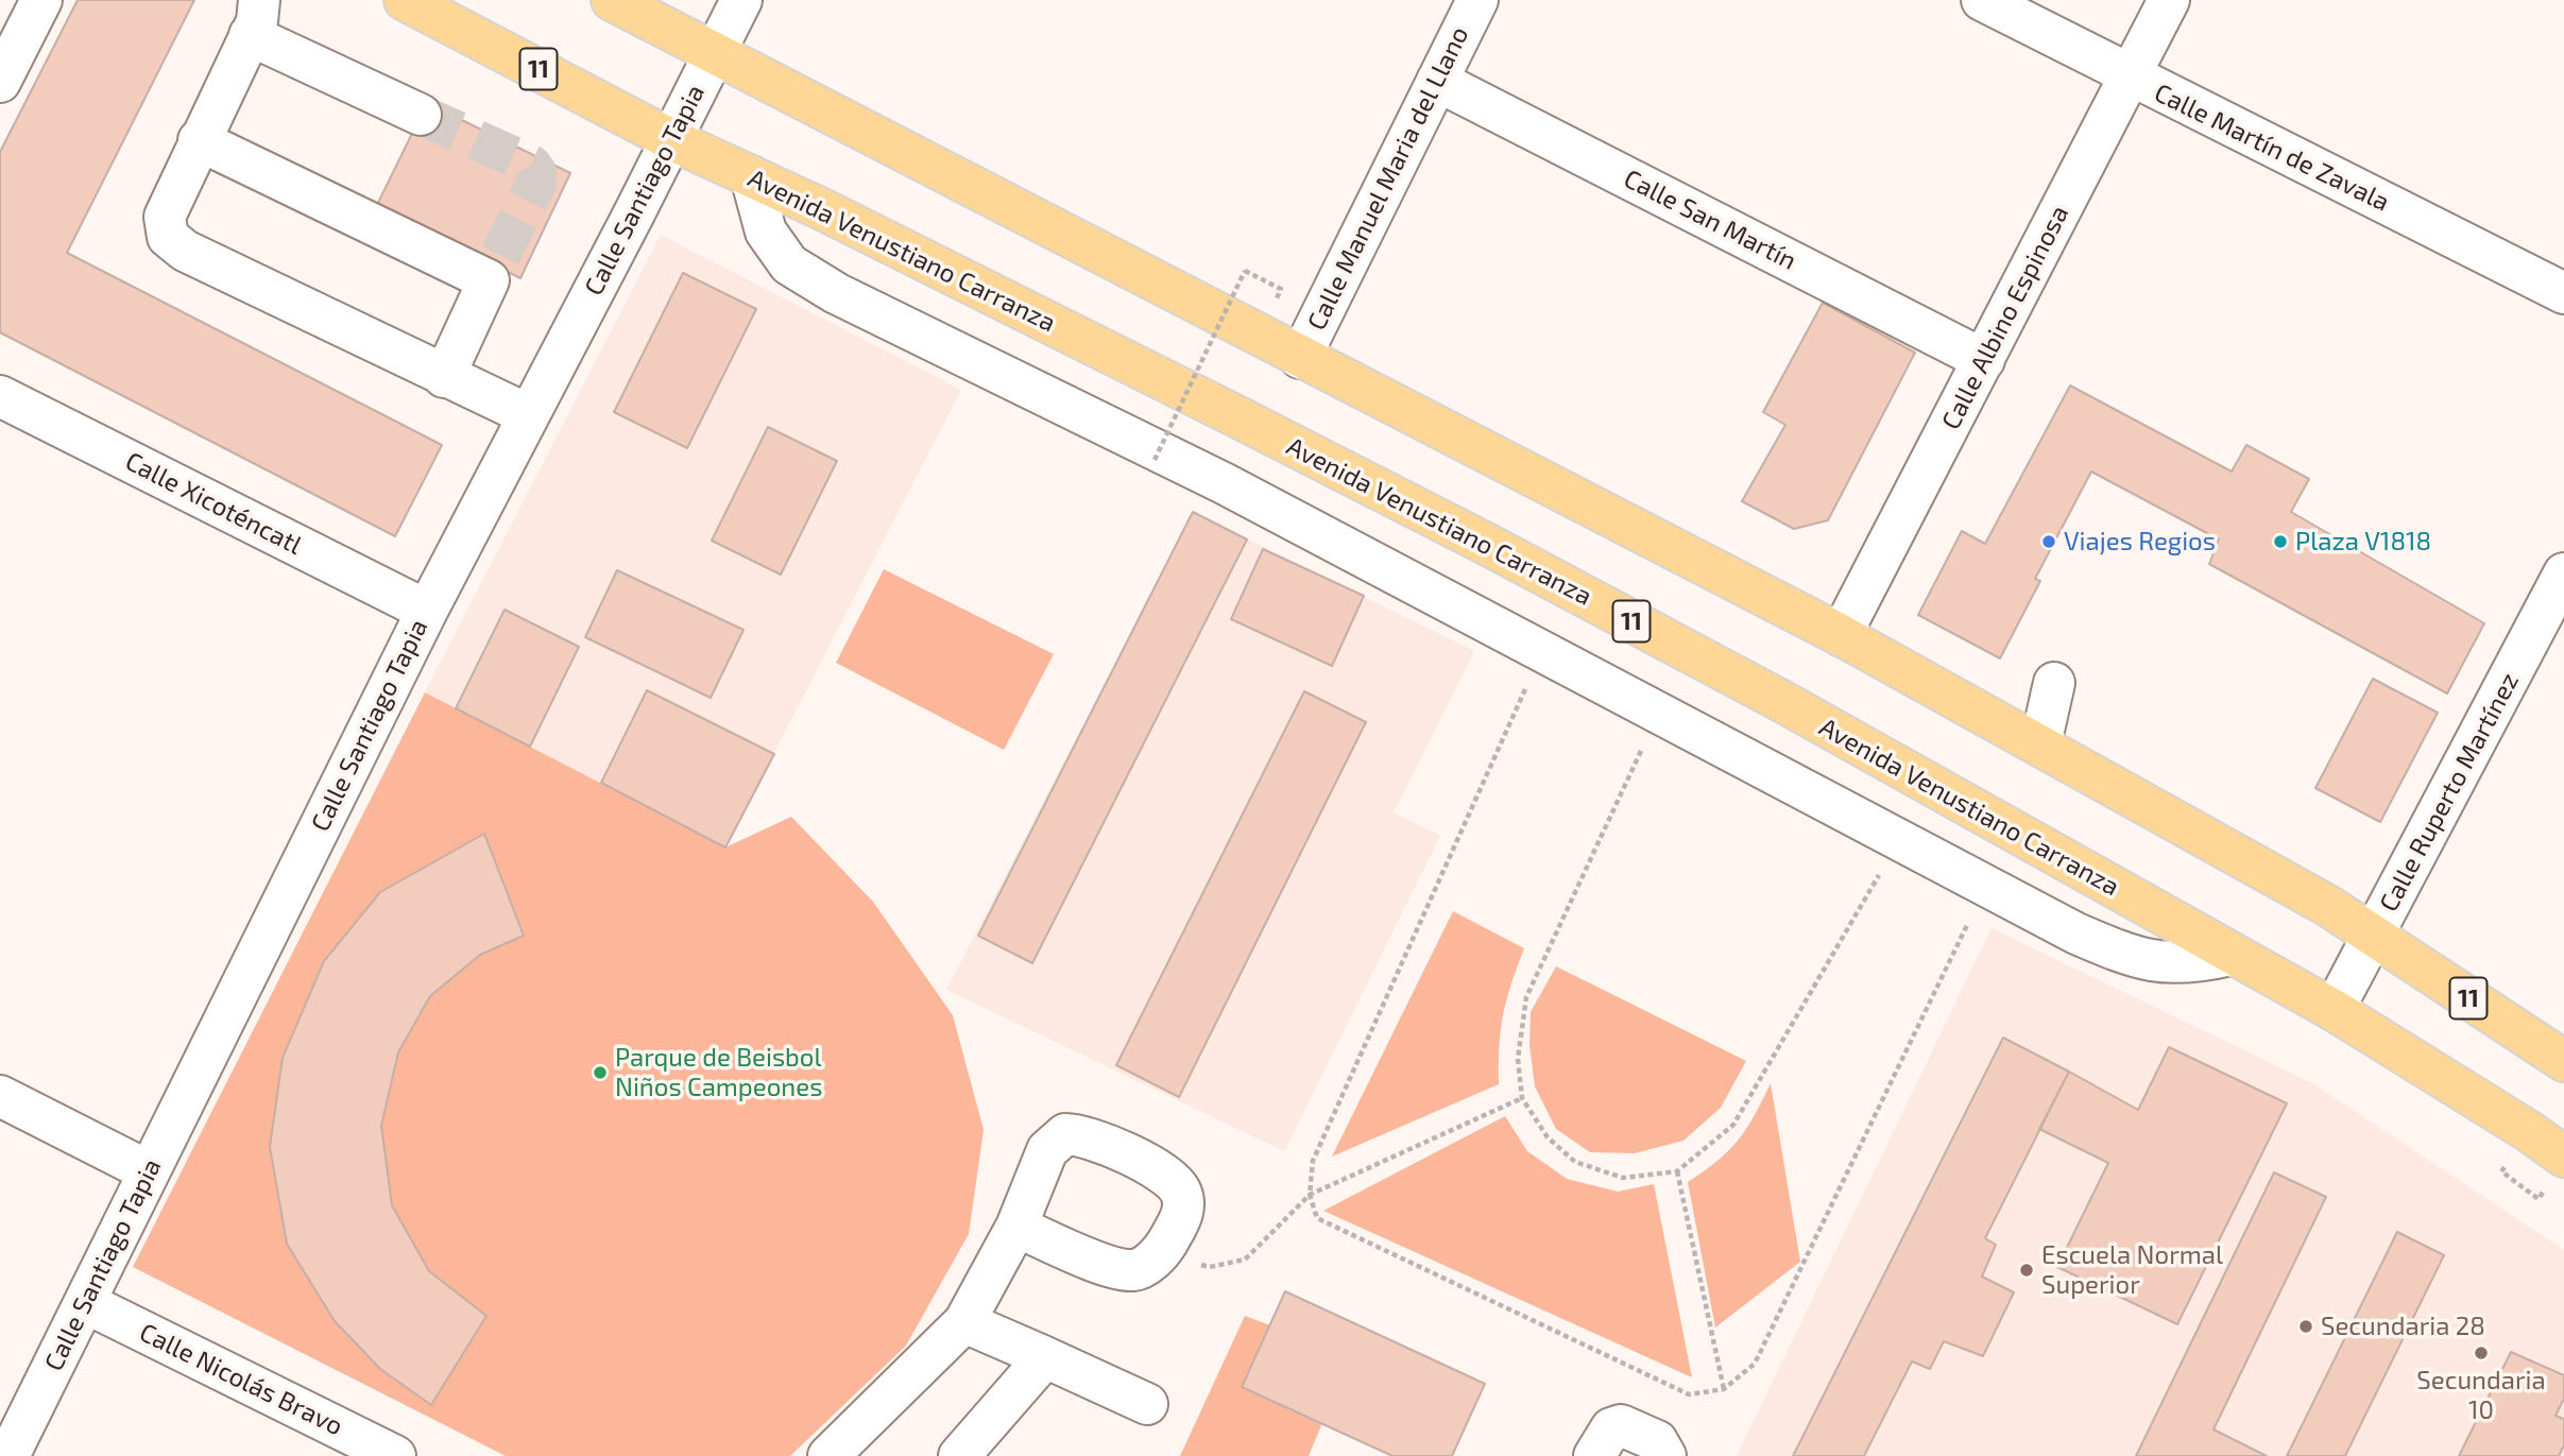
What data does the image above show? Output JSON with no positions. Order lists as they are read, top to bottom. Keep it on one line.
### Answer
{"streets":{"main road":["11","Avenida Venustiano Carranza"],"street":["Calle Martín de Zavala","Calle Manuel Maria del Llano","Calle Santiago Tapia","Calle San Martín","Calle Albino Espinosa","Calle Xicoténcatl","Calle Ruperto Martínez","Calle Nicolás Bravo"]},"crossings":[["11","Calle Manuel Maria del Llano"],["11","Calle Santiago Tapia"],["11","Calle Albino Espinosa"],["11","Calle Ruperto Martínez"],["Calle Martín de Zavala","Calle Albino Espinosa"],["Calle Manuel Maria del Llano","Calle San Martín"],["Calle Santiago Tapia","Avenida Venustiano Carranza"],["Calle Santiago Tapia","Calle Xicoténcatl"],["Calle Santiago Tapia","Calle Nicolás Bravo"],["Calle San Martín","Calle Albino Espinosa"],["Avenida Venustiano Carranza","Calle Ruperto Martínez"]],"places":["Viajes Regios","Plaza V1818","Parque de Beisbol Niños Campeones","Escuela Normal Superior","Secundaria 28","Secundaria 10"]}
